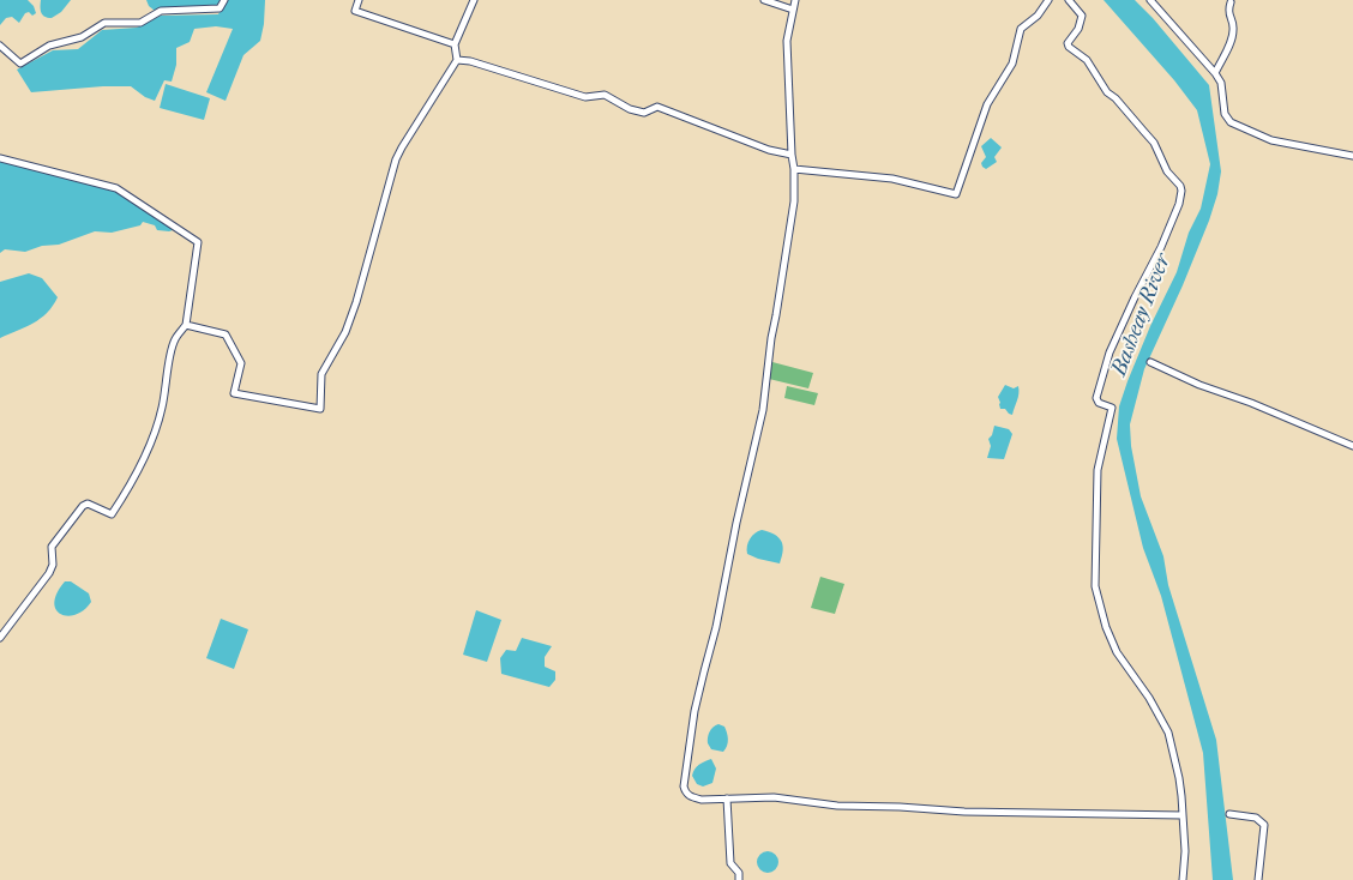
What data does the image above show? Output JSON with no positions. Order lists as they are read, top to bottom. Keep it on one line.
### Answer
{"water":["Basheay River"]}
